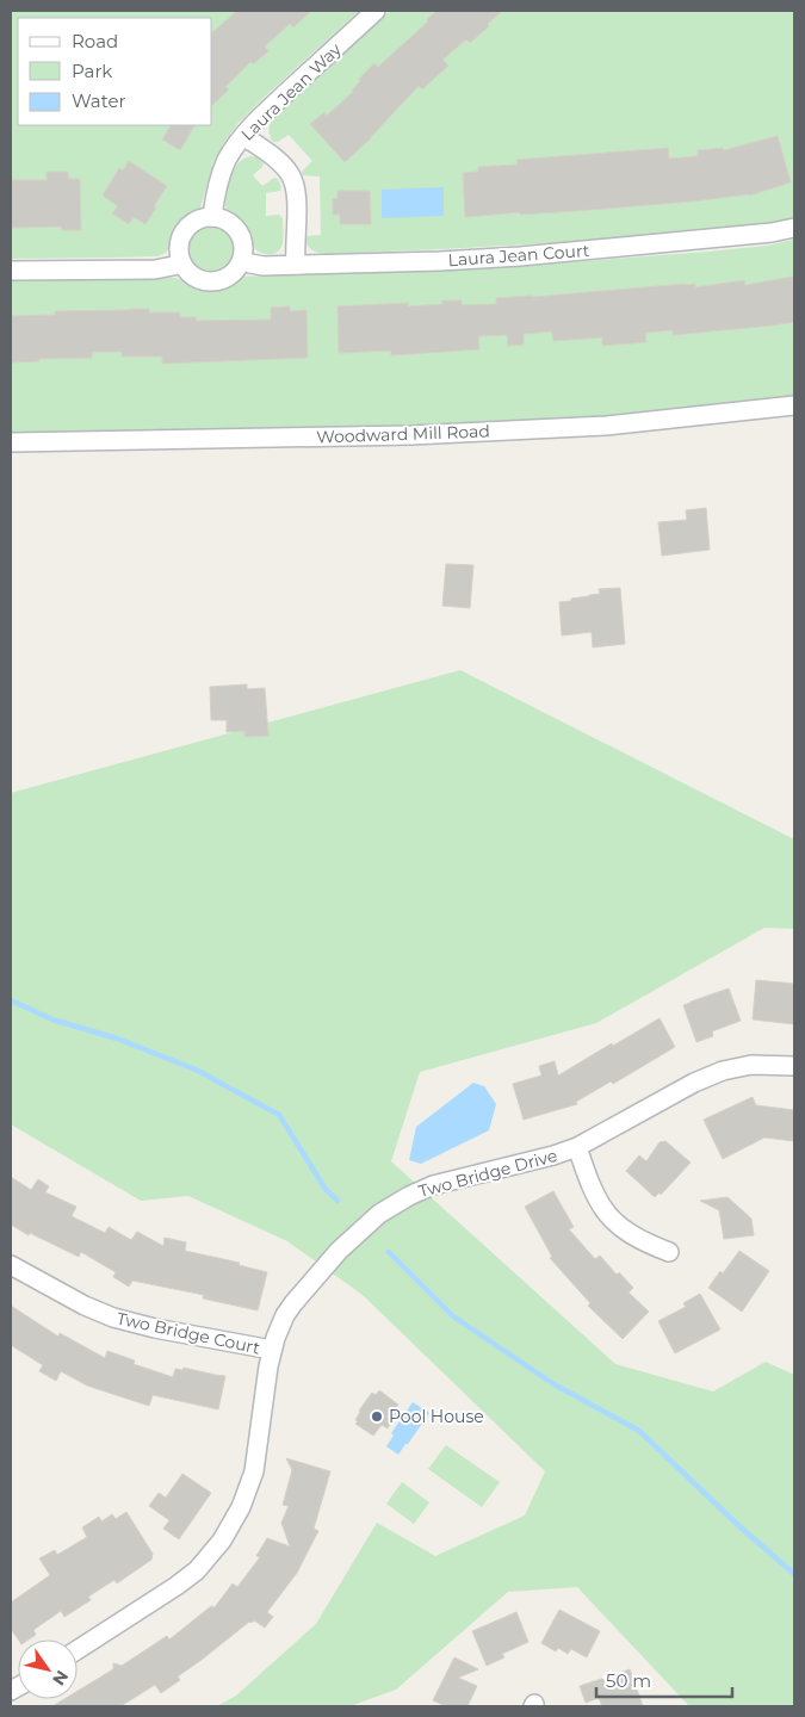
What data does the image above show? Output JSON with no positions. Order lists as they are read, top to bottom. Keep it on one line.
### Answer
{"streets":{"street":["Laura Jean Way","Laura Jean Court","Woodward Mill Road","Two Bridge Drive","Two Bridge Court"]},"crossings":[["Laura Jean Way","Laura Jean Court"],["Two Bridge Drive","Two Bridge Court"]],"places":["Pool House"],"legend":["Road","Park","Water"],"scale_bar":"50 m","north":"bottom right"}
